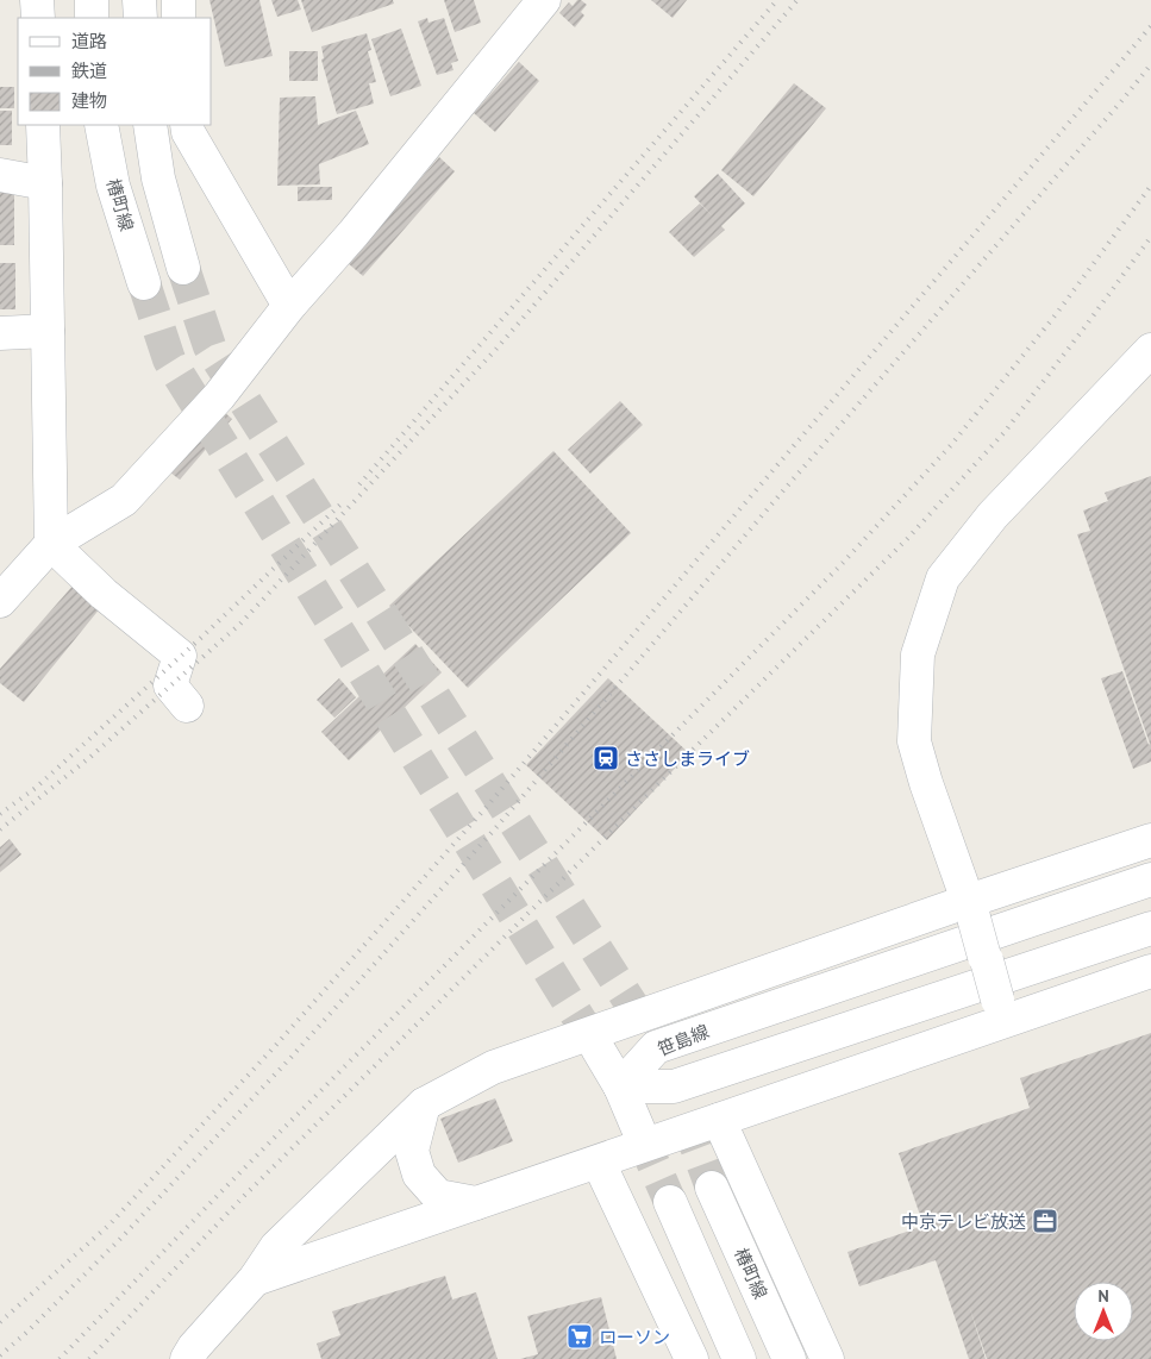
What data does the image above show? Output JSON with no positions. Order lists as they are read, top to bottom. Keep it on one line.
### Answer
{"streets":{"street":["椿町線","笹島線"]},"places":{"station":["ささしまライブ"],"office":["中京テレビ放送"],"supermarket":["ローソン"]},"legend":["道路","鉄道","建物"],"north":"top"}
